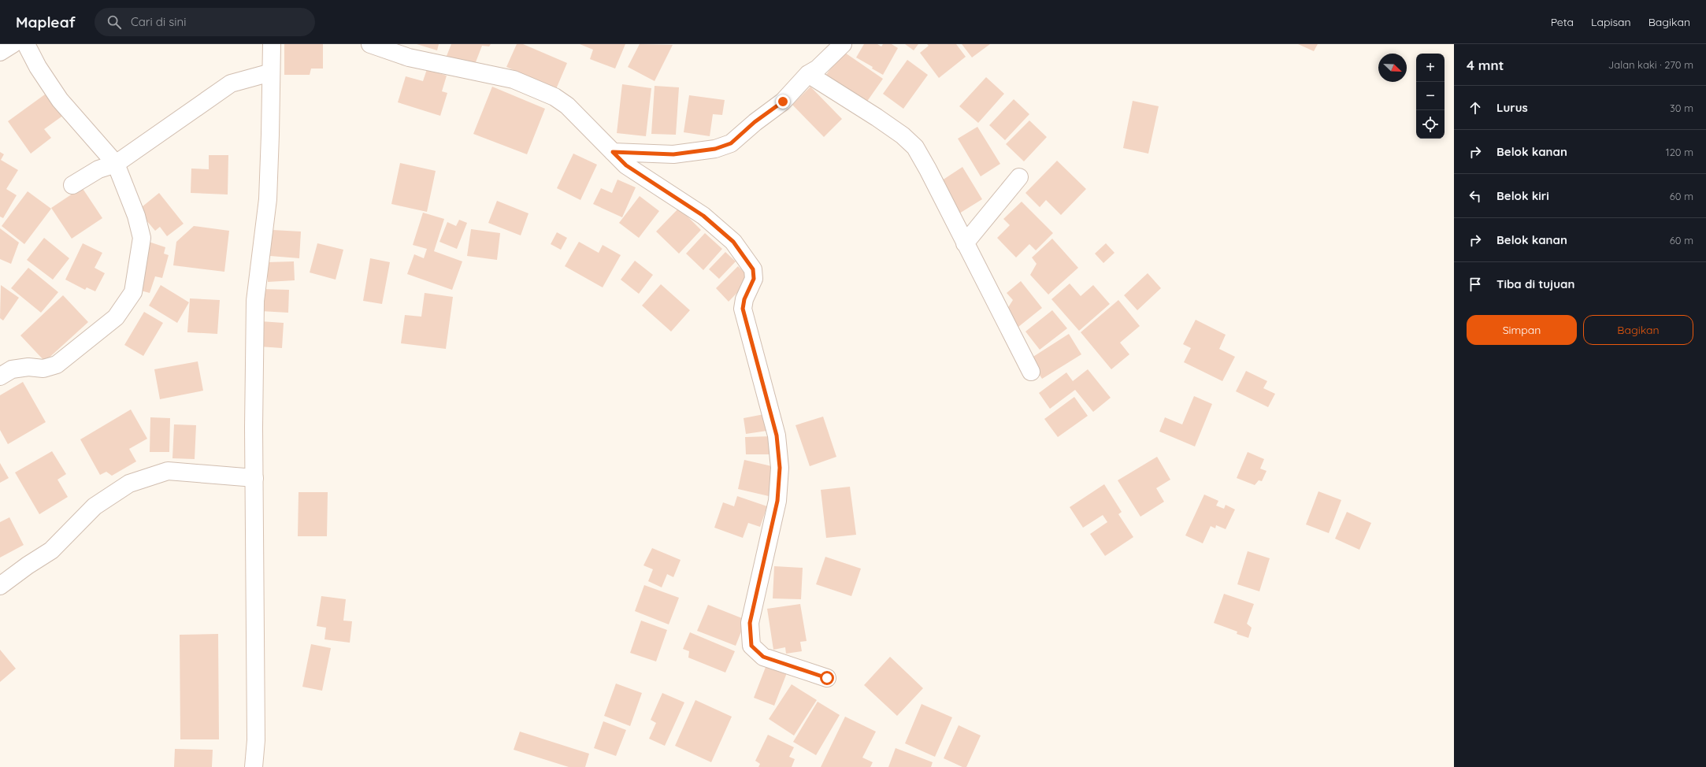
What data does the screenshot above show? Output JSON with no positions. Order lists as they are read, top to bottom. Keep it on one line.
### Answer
{"north":"bottom right","page":{"header":"Mapleaf","search":"Cari di sini","nav":["Peta","Lapisan","Bagikan"],"heading":["4 mnt","Jalan kaki · 270 m"],"map_buttons":["+","−"],"list":[["Lurus","30 m"],["Belok kanan","120 m"],["Belok kiri","60 m"],["Belok kanan","60 m"],"Tiba di tujuan"],"buttons":["Simpan","Bagikan"]}}
